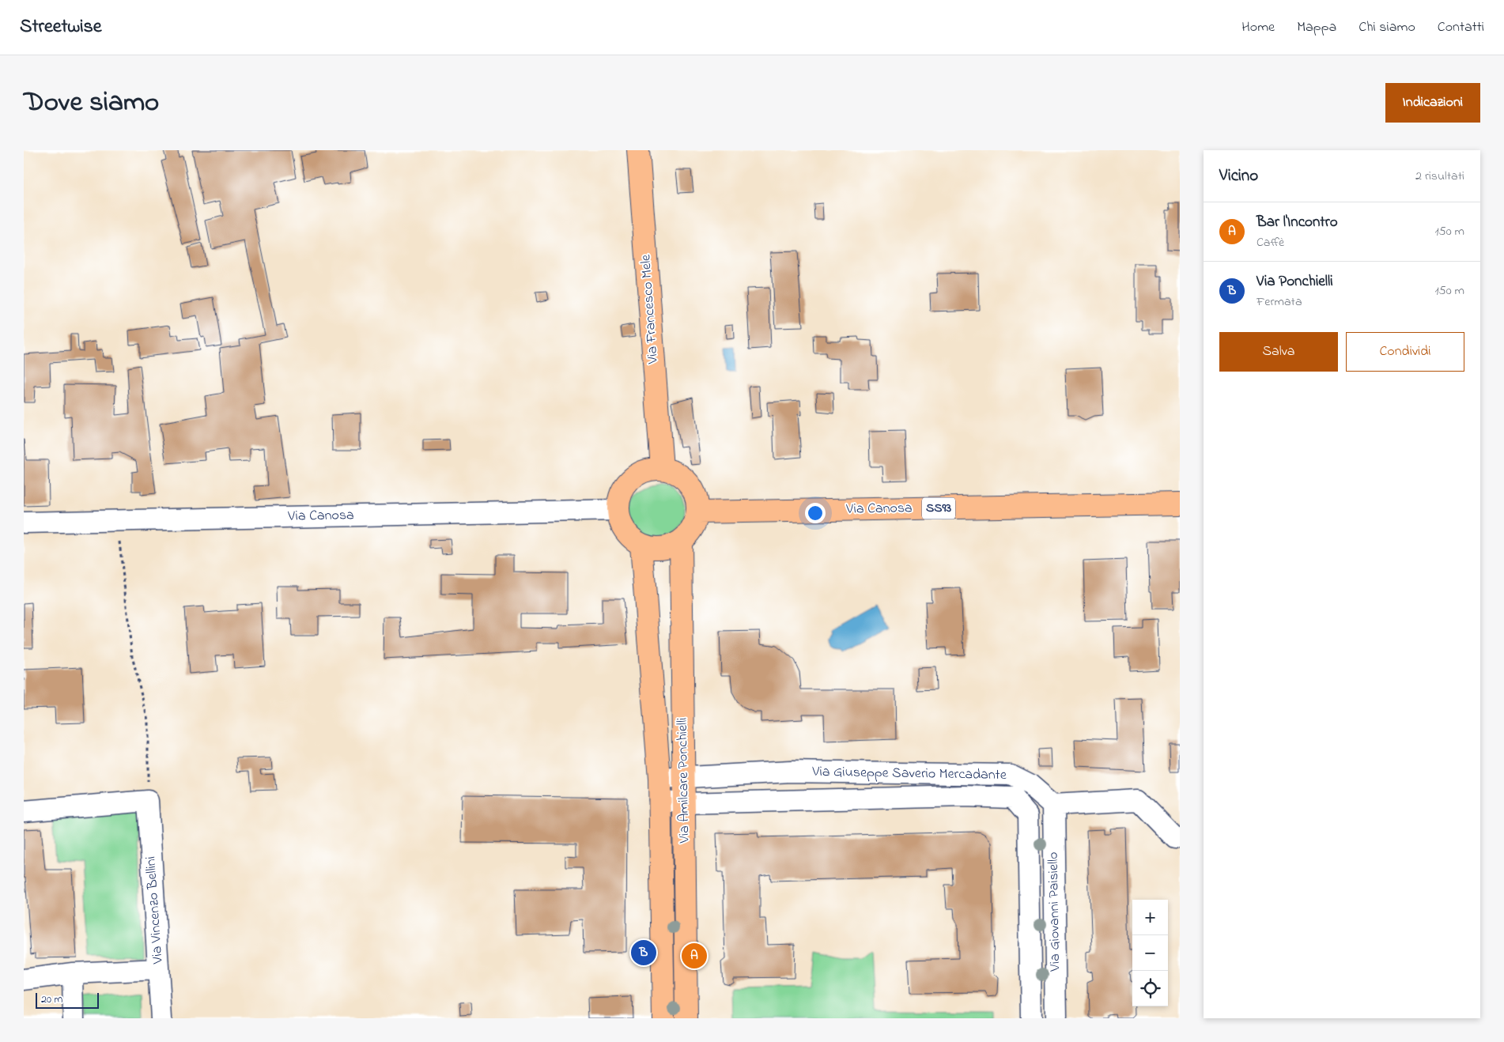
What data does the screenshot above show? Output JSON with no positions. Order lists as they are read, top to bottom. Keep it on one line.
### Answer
{"streets":{"main road":["Via Francesco Mele","SS93","Via Canosa","Via Amilcare Ponchielli"],"street":["Via Giuseppe Saverio Mercadante","Via Vincenzo Bellini","Via Giovanni Paisiello"]},"crossings":[["Via Francesco Mele","Via Canosa"],["Via Francesco Mele","Via Amilcare Ponchielli"],["Via Canosa","Via Amilcare Ponchielli"],["Via Giuseppe Saverio Mercadante","Via Amilcare Ponchielli"],["Via Giuseppe Saverio Mercadante","Via Giovanni Paisiello"]],"scale_bar":"20 m","page":{"header":"Streetwise","nav":["Home","Mappa","Chi siamo","Contatti"],"title":"Dove siamo","buttons":["Indicazioni",["Salva","Condividi"]],"heading":["Vicino","2 risultati"],"list":[{"mark":"A","name":"Bar l'Incontro","note":"Caffè","value":"150 m"},{"mark":"B","name":"Via Ponchielli","note":"Fermata","value":"150 m"}],"map_buttons":["+","−"],"pins":["B","A"],"scale":"20 m"}}
